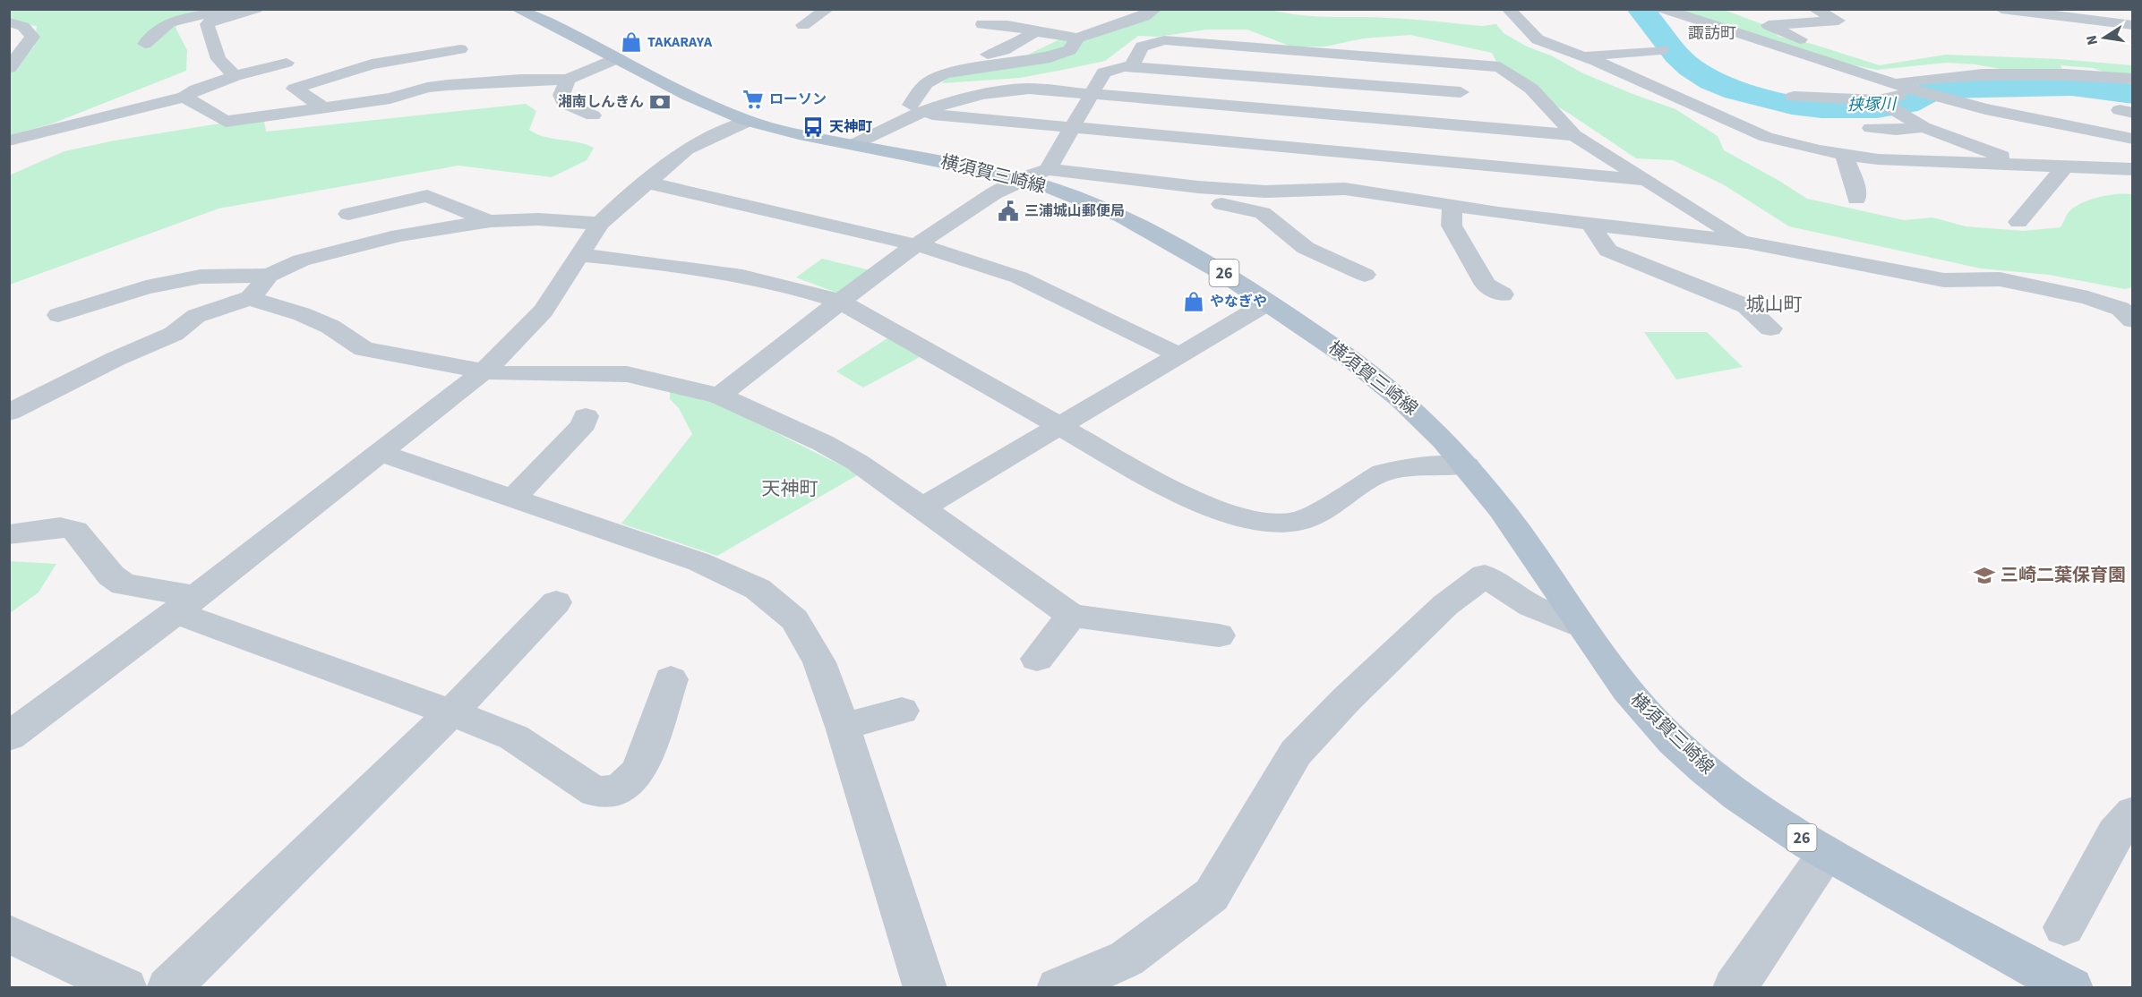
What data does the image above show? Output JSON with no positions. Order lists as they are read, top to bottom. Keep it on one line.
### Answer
{"streets":{"main road":["横須賀三崎線","26"]},"districts":["諏訪町","城山町","天神町"],"water":["挟塚川"],"places":{"shop":["TAKARAYA","やなぎや"],"supermarket":["ローソン"],"bank":["湘南しんきん"],"bus stop":["天神町"],"public building":["三浦城山郵便局"],"school or university":["三崎二葉保育園"]},"north":"left"}
